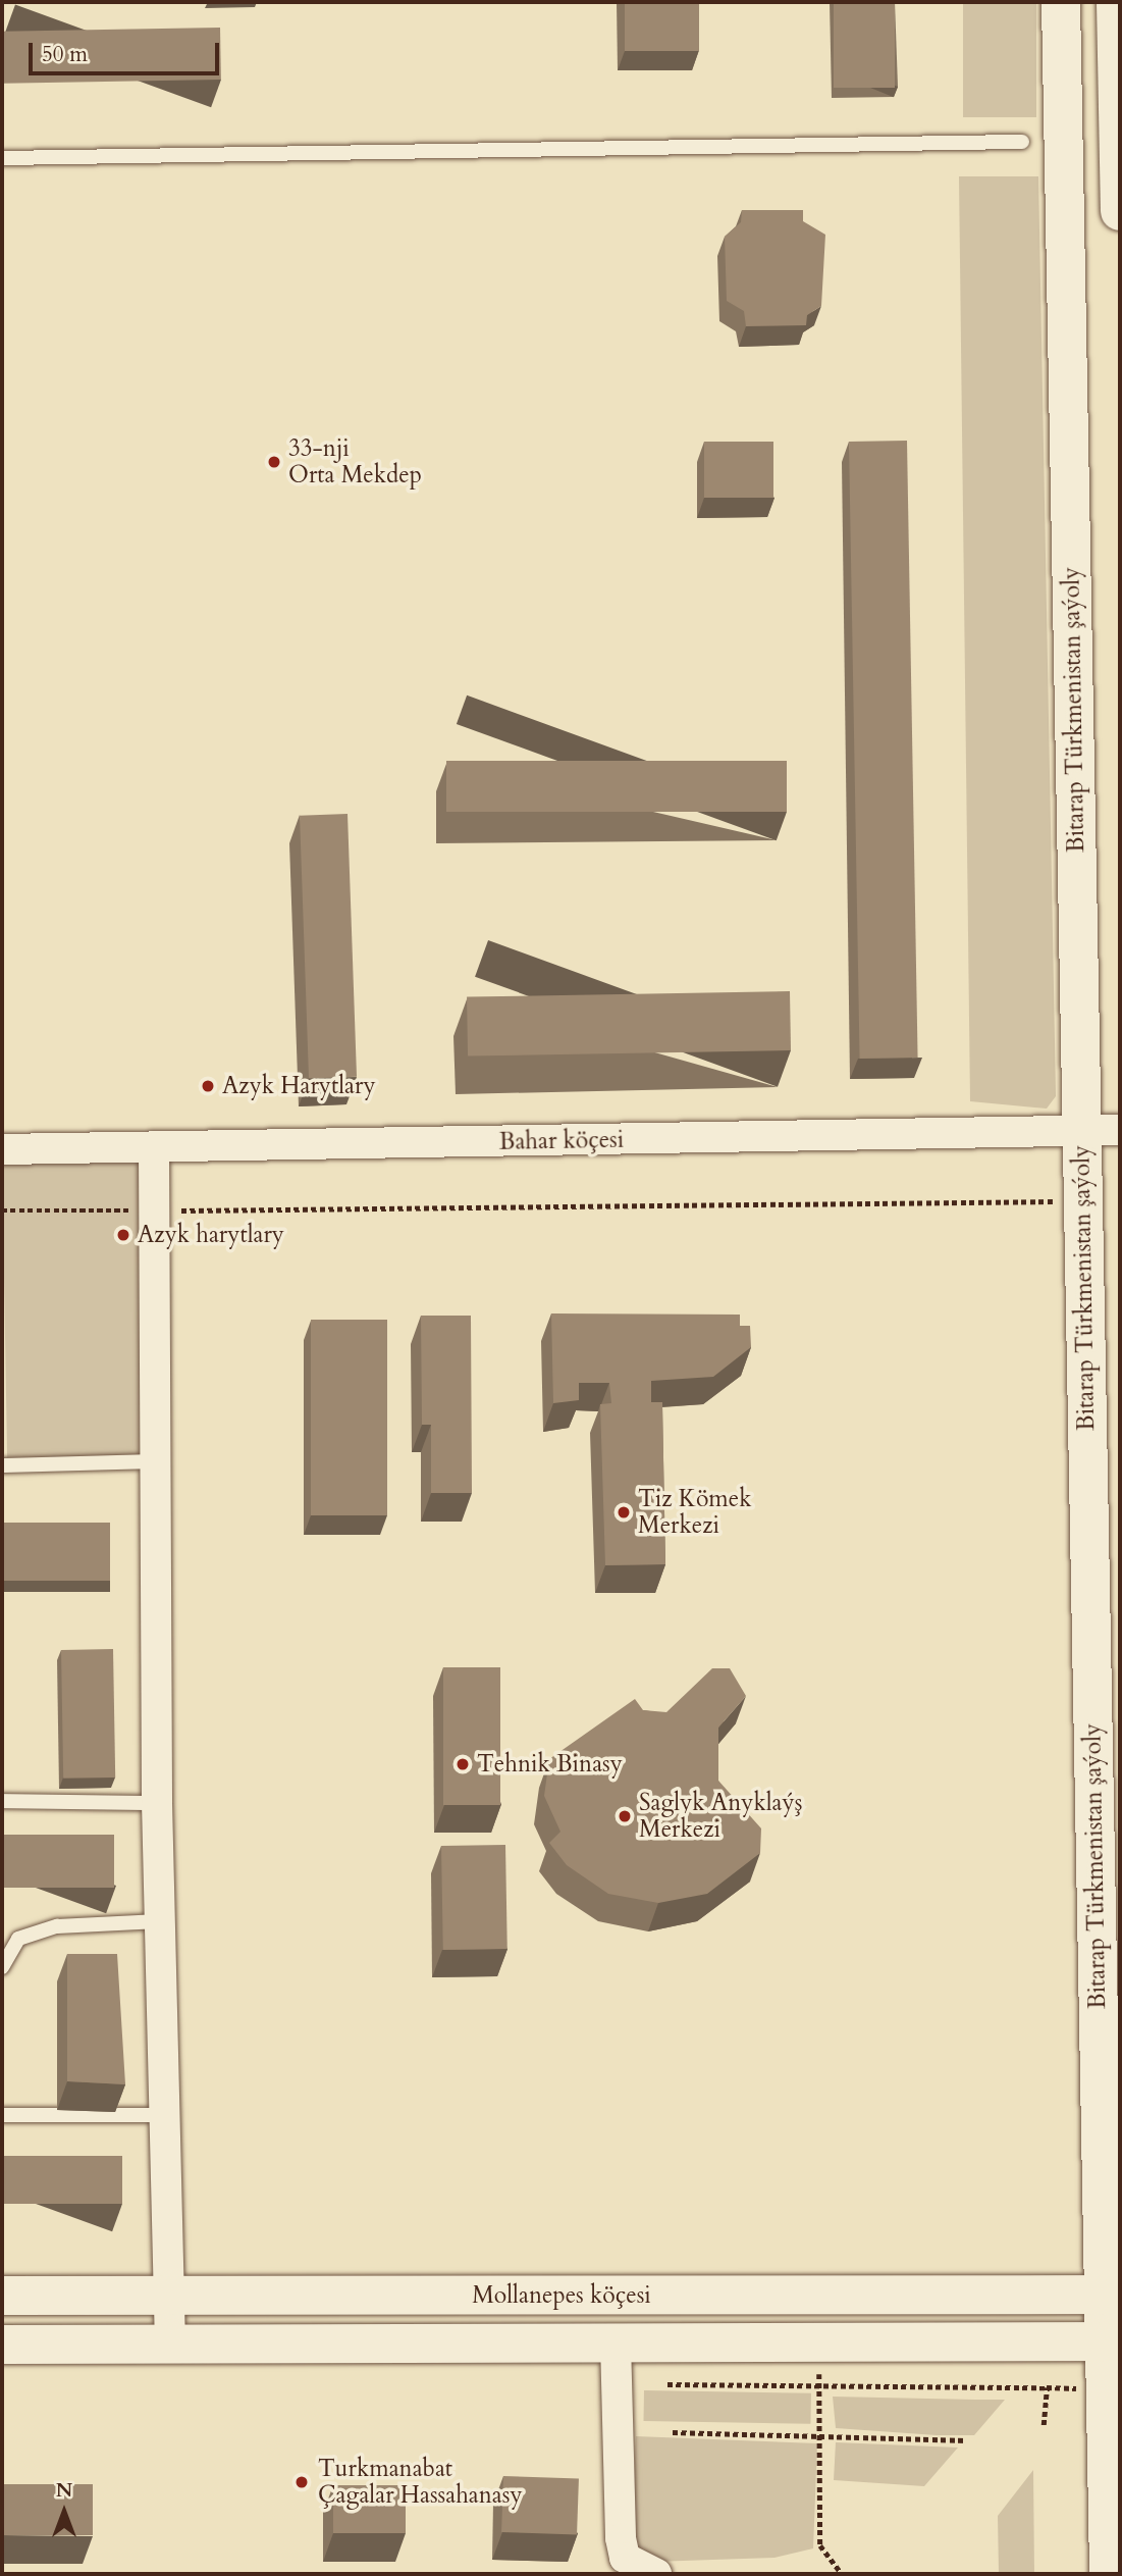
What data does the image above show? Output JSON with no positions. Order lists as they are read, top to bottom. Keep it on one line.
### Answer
{"streets":{"main road":["Bitarap Türkmenistan şaýoly","Mollanepes köçesi"],"street":["Bahar köçesi"]},"crossings":[["Bitarap Türkmenistan şaýoly","Bahar köçesi"],["Bitarap Türkmenistan şaýoly","Mollanepes köçesi"]],"places":["33-nji Orta Mekdep","Azyk Harytlary","Azyk harytlary","Tiz Kömek Merkezi","Tehnik Binasy","Saglyk Anyklaýş Merkezi","Turkmanabat Çagalar Hassahanasy"],"scale_bar":"50 m","north":"top"}
